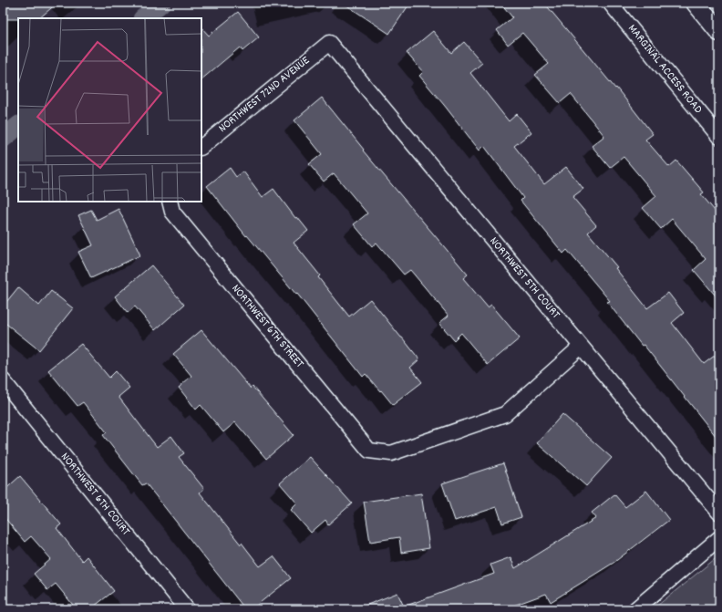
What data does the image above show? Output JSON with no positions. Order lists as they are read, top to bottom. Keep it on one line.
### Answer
{"streets":{"street":["MARGINAL ACCESS ROAD","NORTHWEST 72ND AVENUE","NORTHWEST 5TH COURT","NORTHWEST 6TH STREET","NORTHWEST 6TH COURT"]},"crossings":[["NORTHWEST 72ND AVENUE","NORTHWEST 5TH COURT"],["NORTHWEST 5TH COURT","NORTHWEST 6TH STREET"]]}
